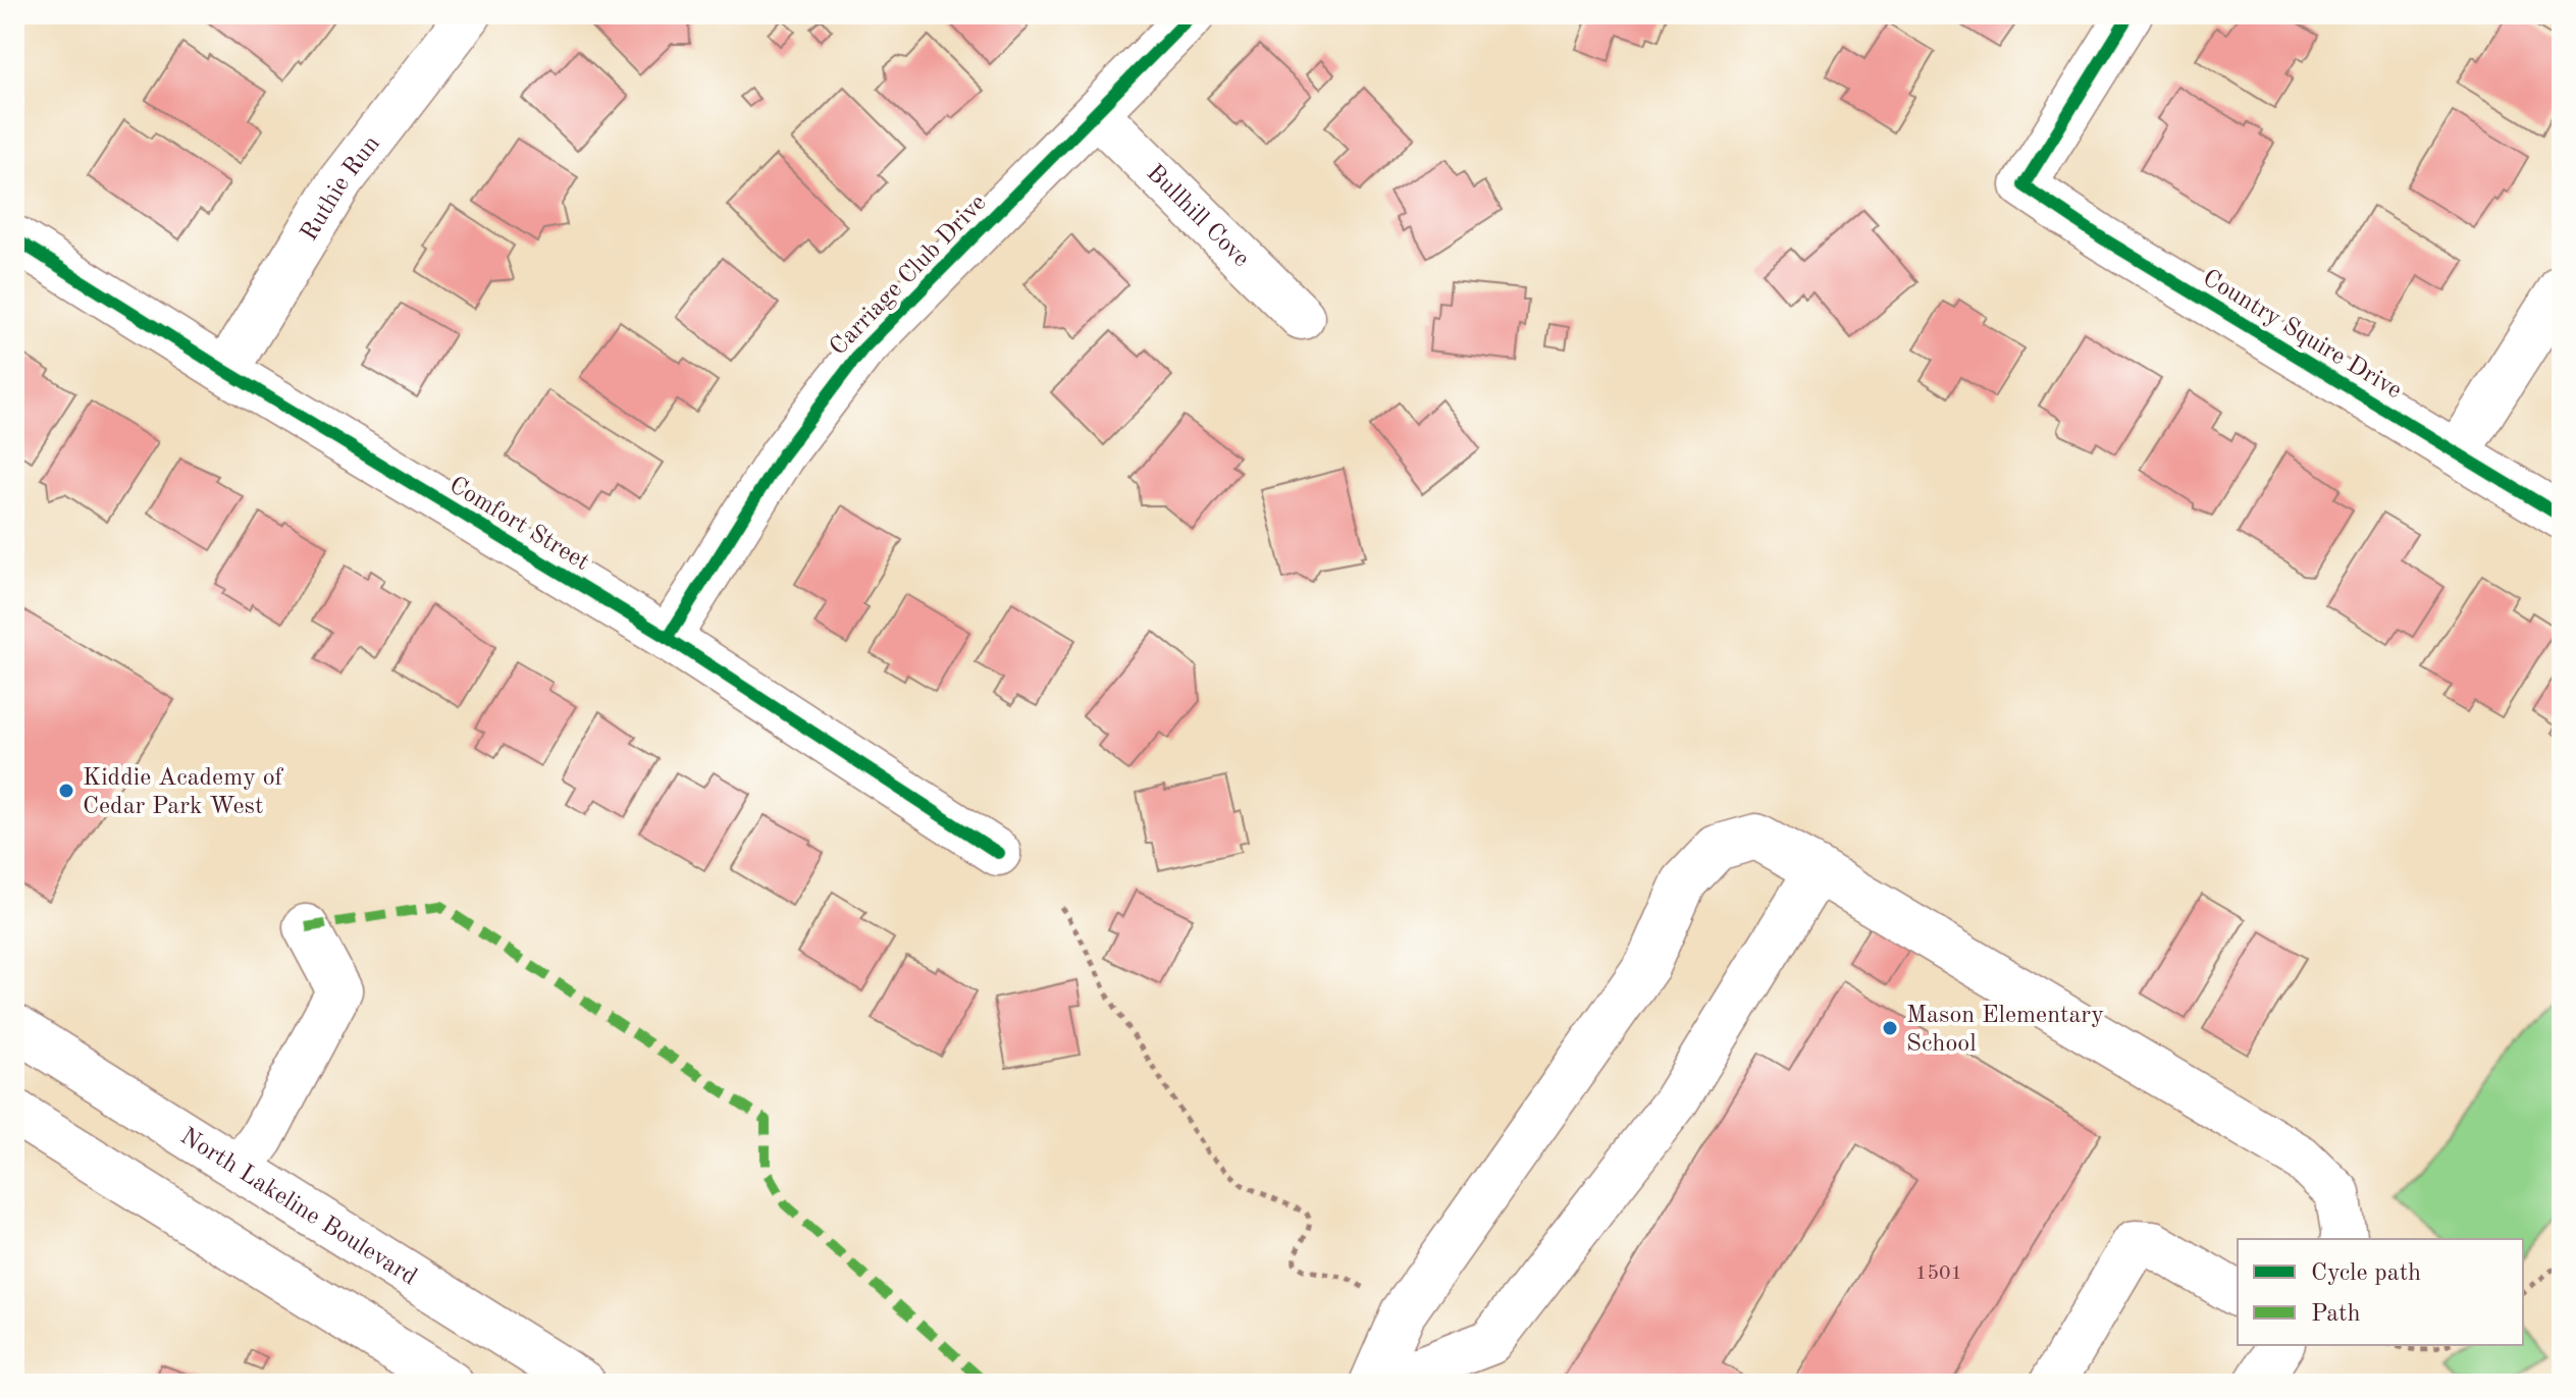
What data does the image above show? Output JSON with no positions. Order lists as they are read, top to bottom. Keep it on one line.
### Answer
{"streets":{"street":["Ruthie Run","Bullhill Cove","Carriage Club Drive","Country Squire Drive","Comfort Street","North Lakeline Boulevard"]},"crossings":[["Ruthie Run","Comfort Street"],["Bullhill Cove","Carriage Club Drive"],["Carriage Club Drive","Comfort Street"]],"places":["Kiddie Academy of Cedar Park West","Mason Elementary School"],"house_numbers":["1501"],"legend":["Cycle path","Path"]}
